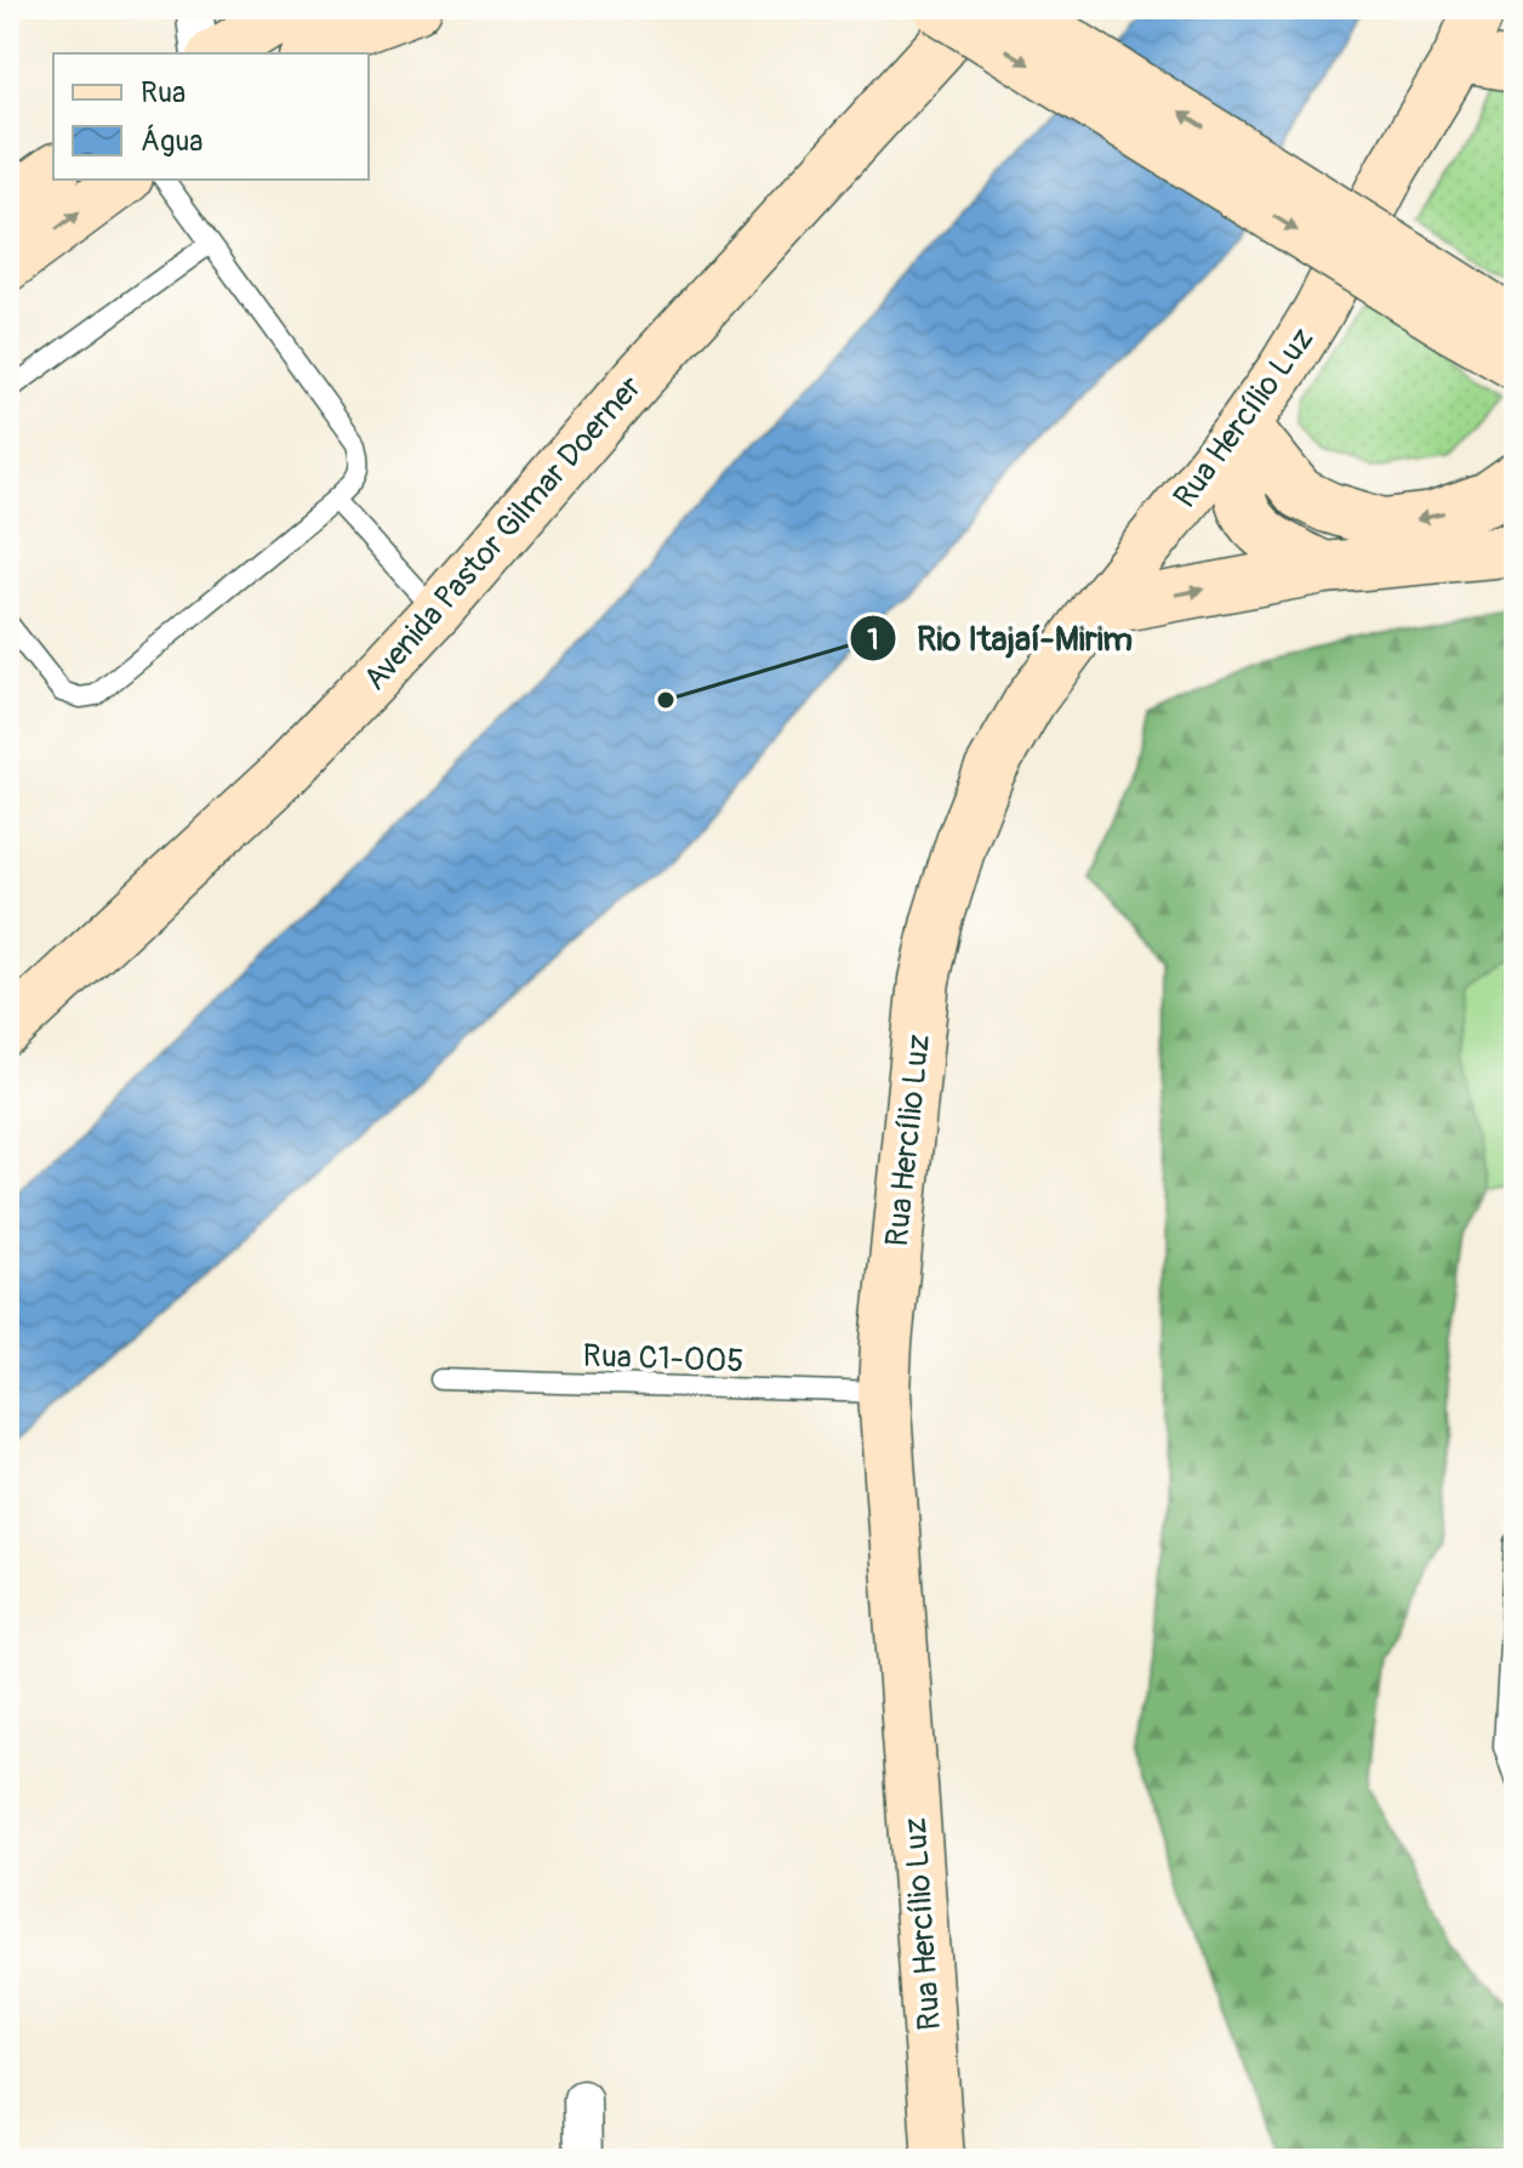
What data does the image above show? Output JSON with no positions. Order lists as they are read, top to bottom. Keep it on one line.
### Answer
{"streets":{"main road":["Rua Hercílio Luz","Avenida Pastor Gilmar Doerner"],"lane":["Rua C1-005"]},"crossings":[["Rua Hercílio Luz","Rua C1-005"]],"places":["Rio Itajaí-Mirim"],"legend":["Rua","Água"]}
